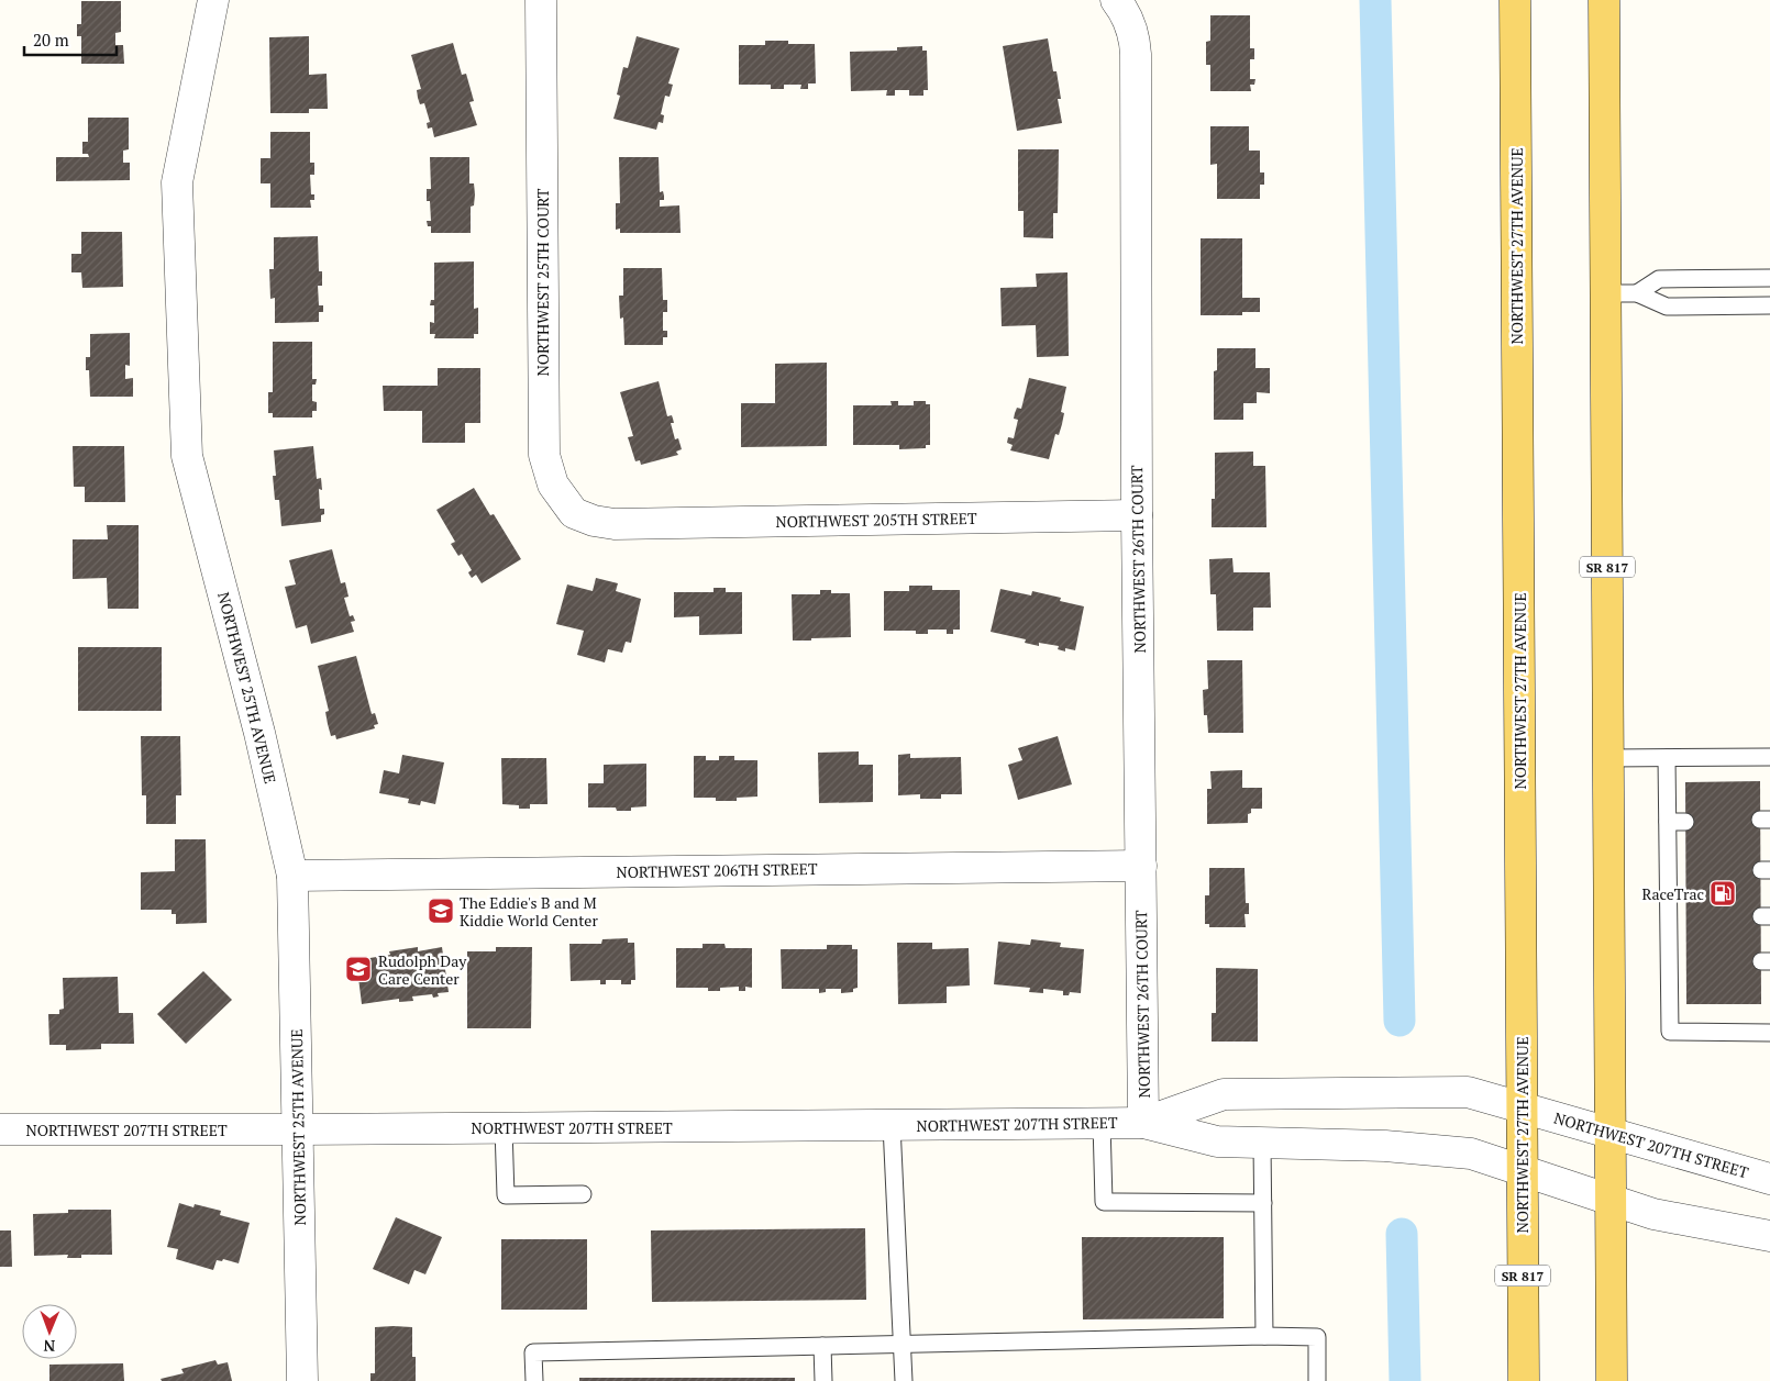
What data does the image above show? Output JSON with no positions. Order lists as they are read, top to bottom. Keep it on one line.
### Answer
{"streets":{"main road":["NORTHWEST 27TH AVENUE","SR 817"],"street":["NORTHWEST 25TH COURT","NORTHWEST 205TH STREET","NORTHWEST 26TH COURT","NORTHWEST 25TH AVENUE","NORTHWEST 206TH STREET","NORTHWEST 207TH STREET"]},"crossings":[["NORTHWEST 27TH AVENUE","NORTHWEST 207TH STREET"],["NORTHWEST 25TH COURT","NORTHWEST 205TH STREET"],["NORTHWEST 205TH STREET","NORTHWEST 26TH COURT"],["NORTHWEST 26TH COURT","NORTHWEST 206TH STREET"],["NORTHWEST 26TH COURT","NORTHWEST 207TH STREET"],["SR 817","NORTHWEST 207TH STREET"],["NORTHWEST 25TH AVENUE","NORTHWEST 206TH STREET"],["NORTHWEST 25TH AVENUE","NORTHWEST 207TH STREET"]],"places":{"fuel station":["RaceTrac"],"school or university":["The Eddie's B and M Kiddie World Center","Rudolph Day Care Center"]},"scale_bar":"20 m","north":"bottom"}
